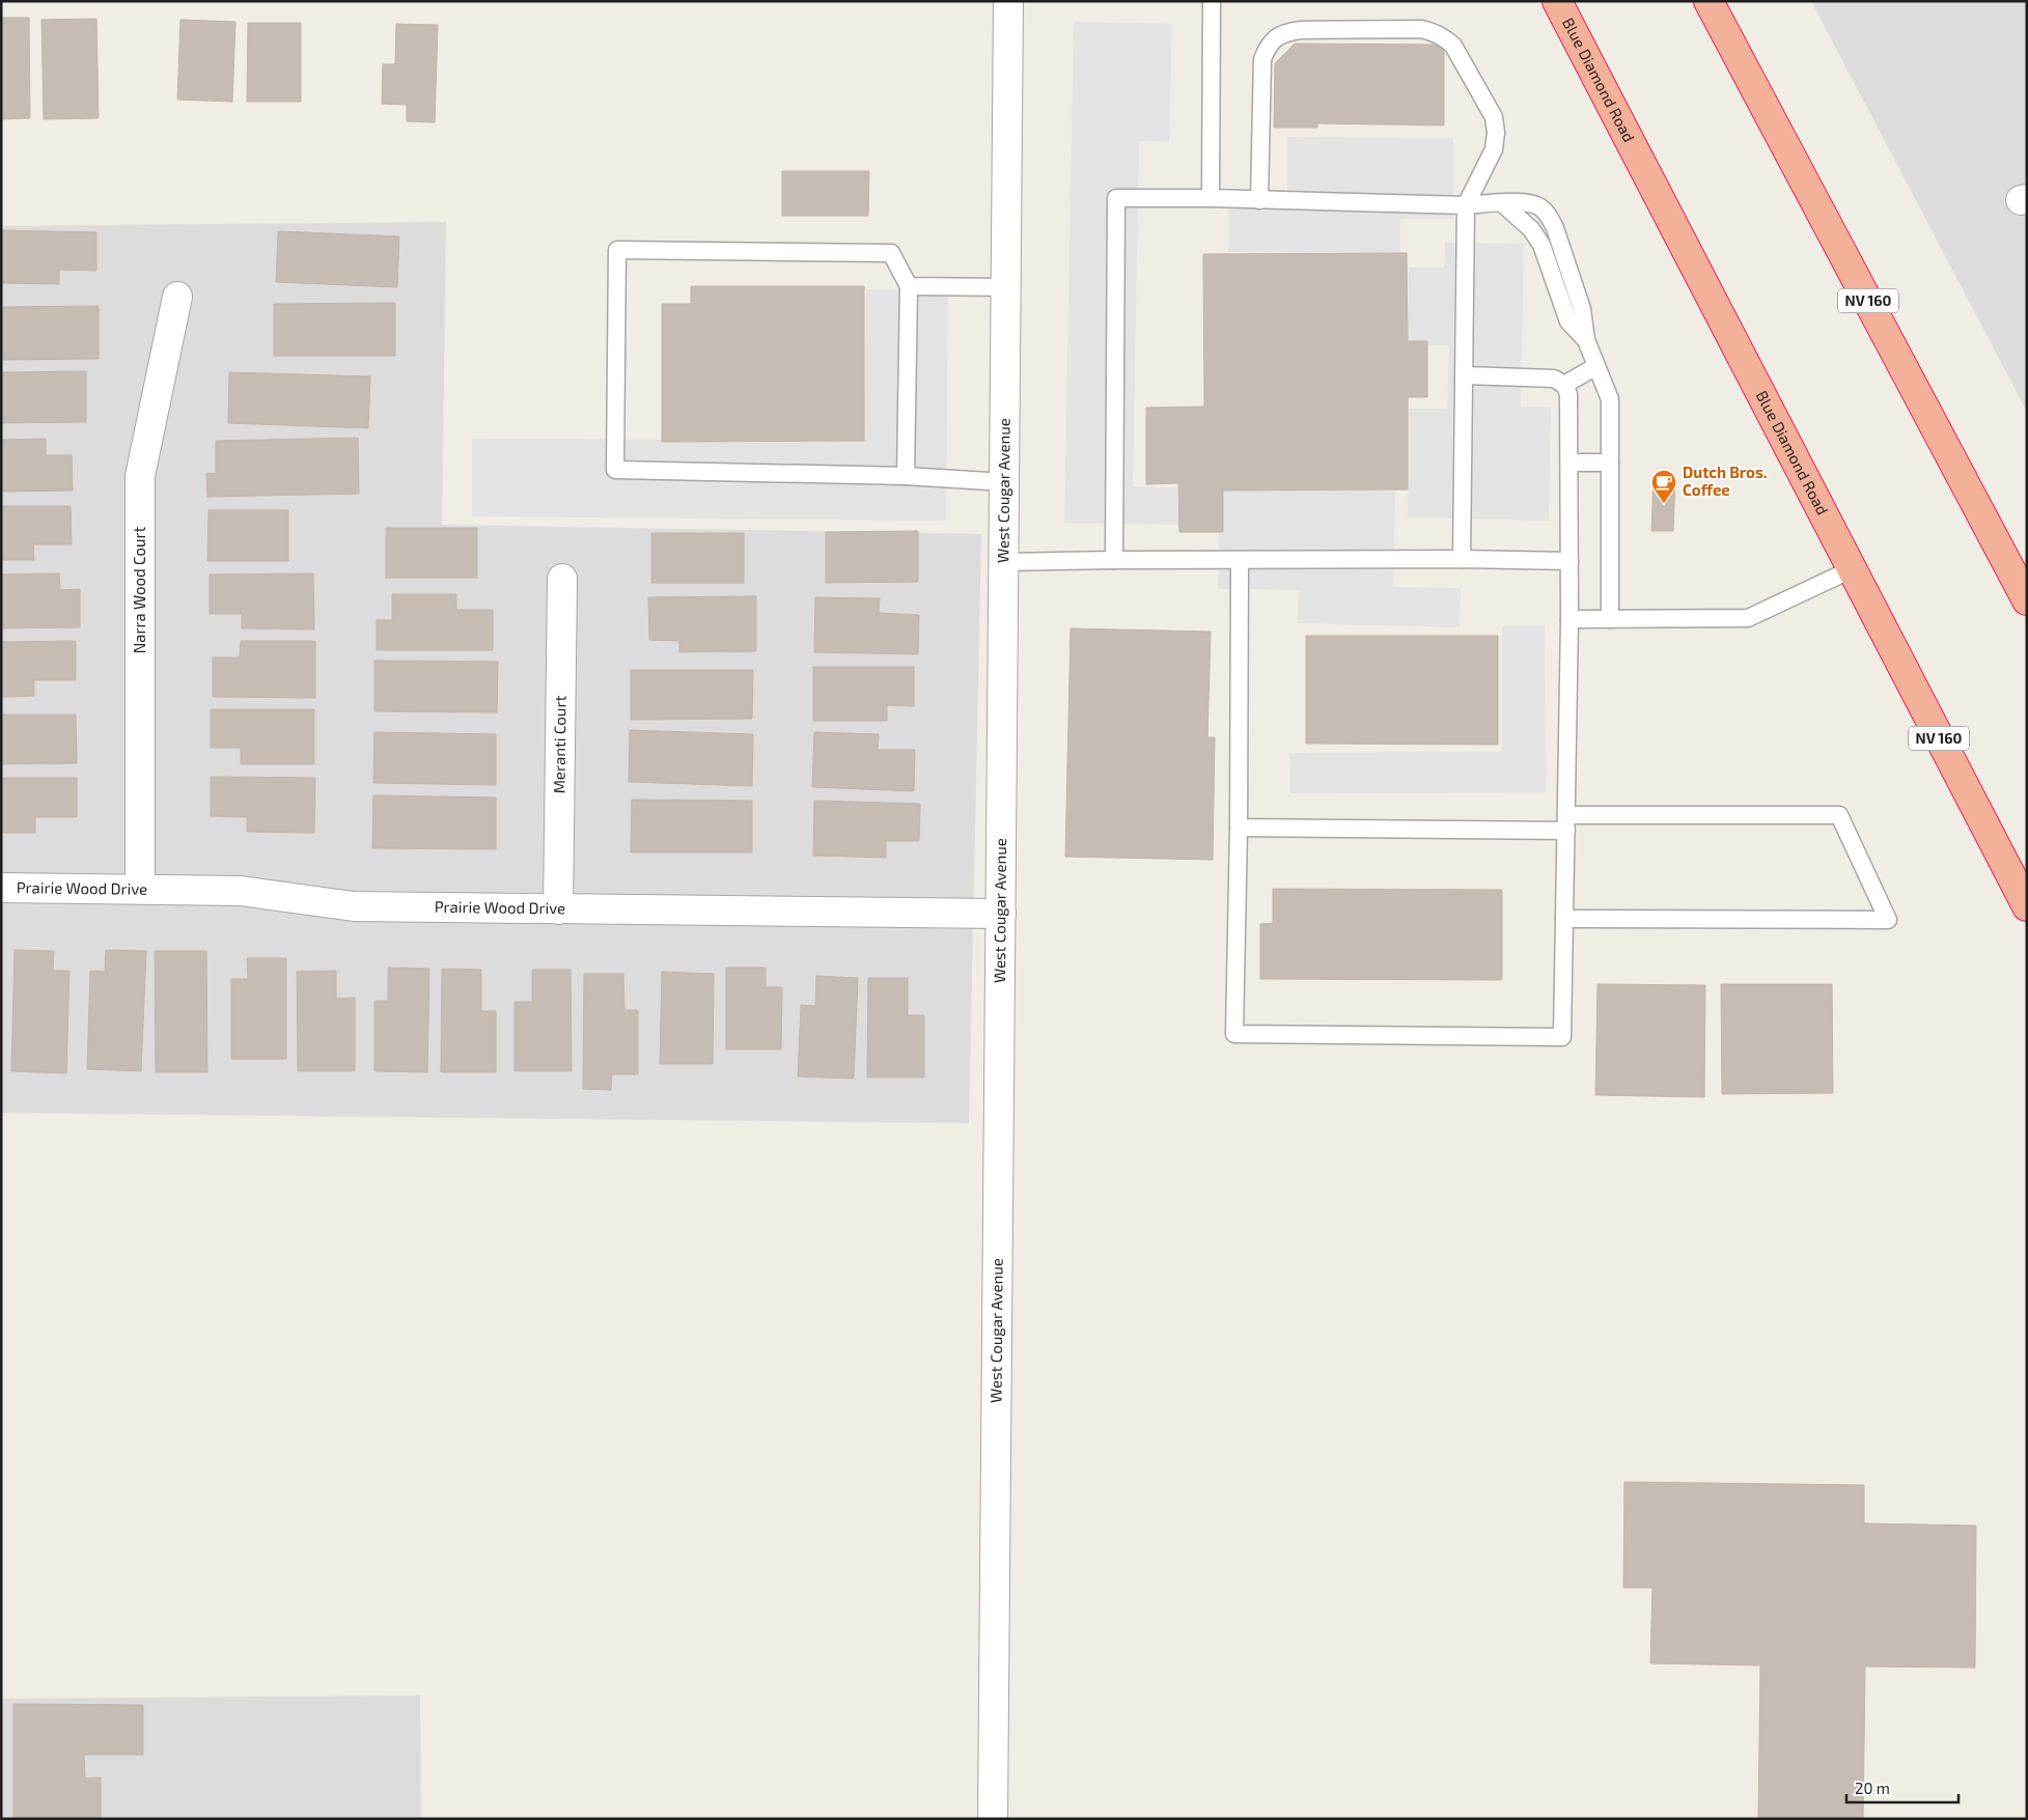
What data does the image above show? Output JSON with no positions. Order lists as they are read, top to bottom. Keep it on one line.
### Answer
{"streets":{"highway":["Blue Diamond Road","NV 160"],"street":["West Cougar Avenue","Narra Wood Court","Meranti Court","Prairie Wood Drive"]},"crossings":[["West Cougar Avenue","Prairie Wood Drive"],["Narra Wood Court","Prairie Wood Drive"],["Meranti Court","Prairie Wood Drive"]],"places":{"cafe":["Dutch Bros. Coffee"]},"scale_bar":"20 m"}
